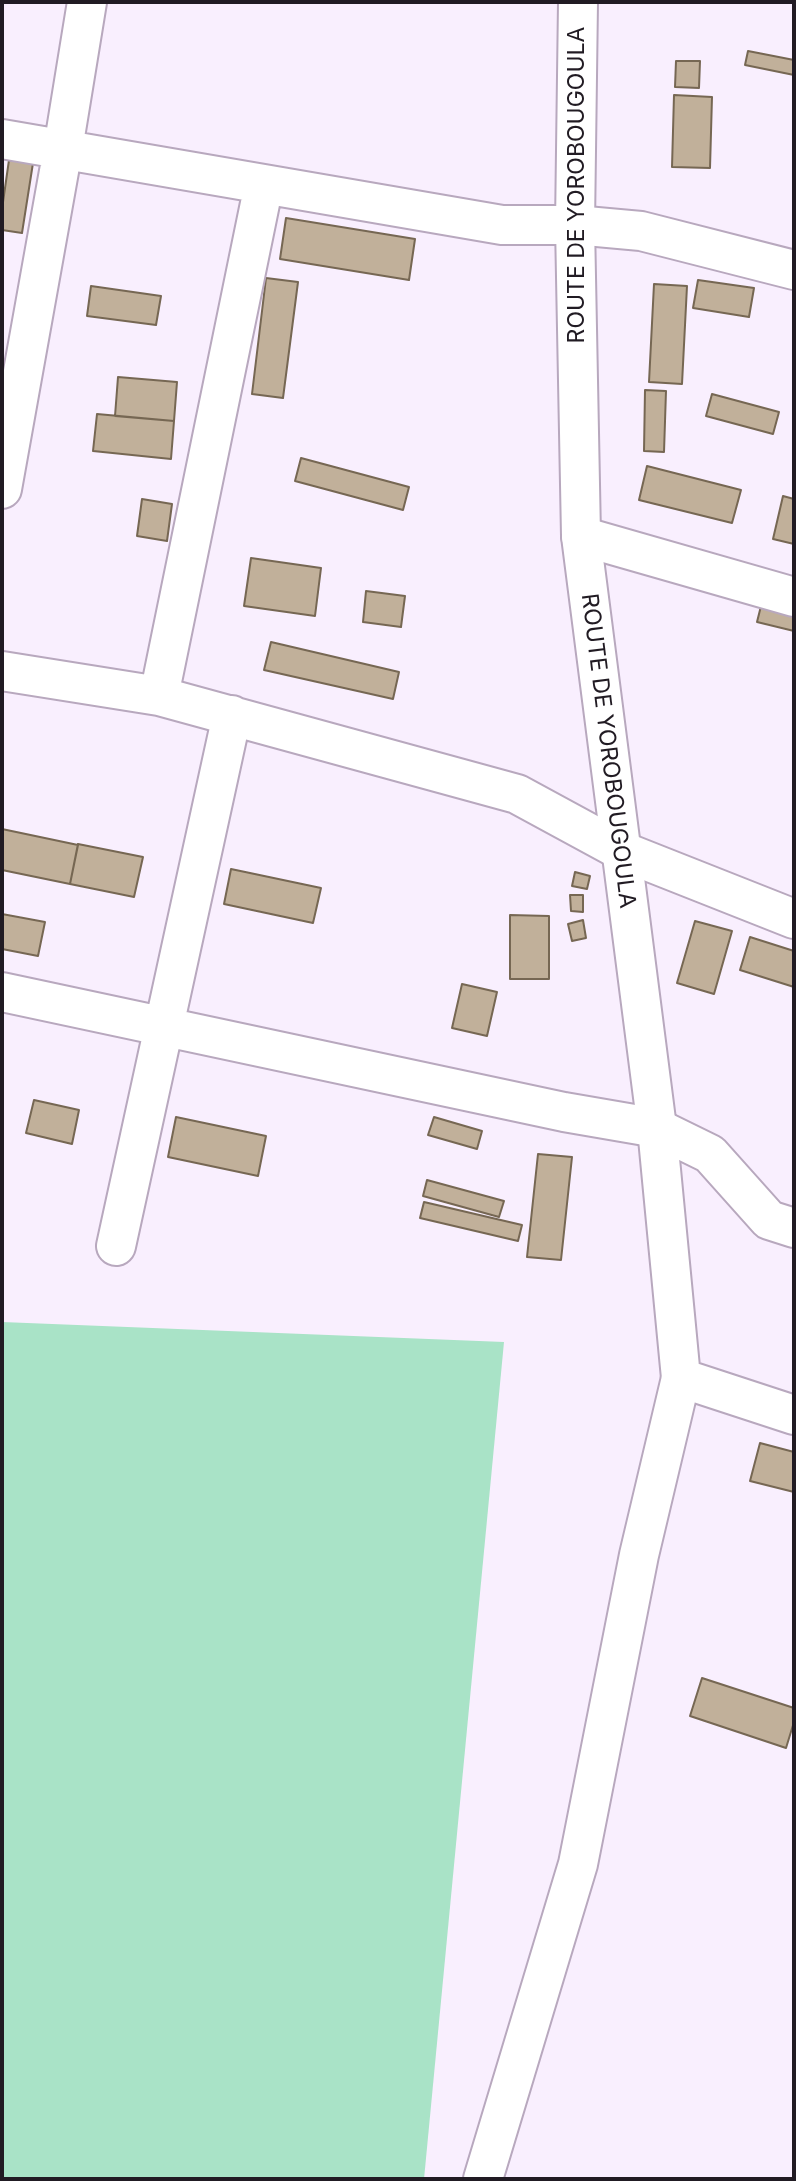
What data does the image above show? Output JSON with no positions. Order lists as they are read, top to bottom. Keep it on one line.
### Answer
{"streets":{"street":["ROUTE DE YOROBOUGOULA"]}}
